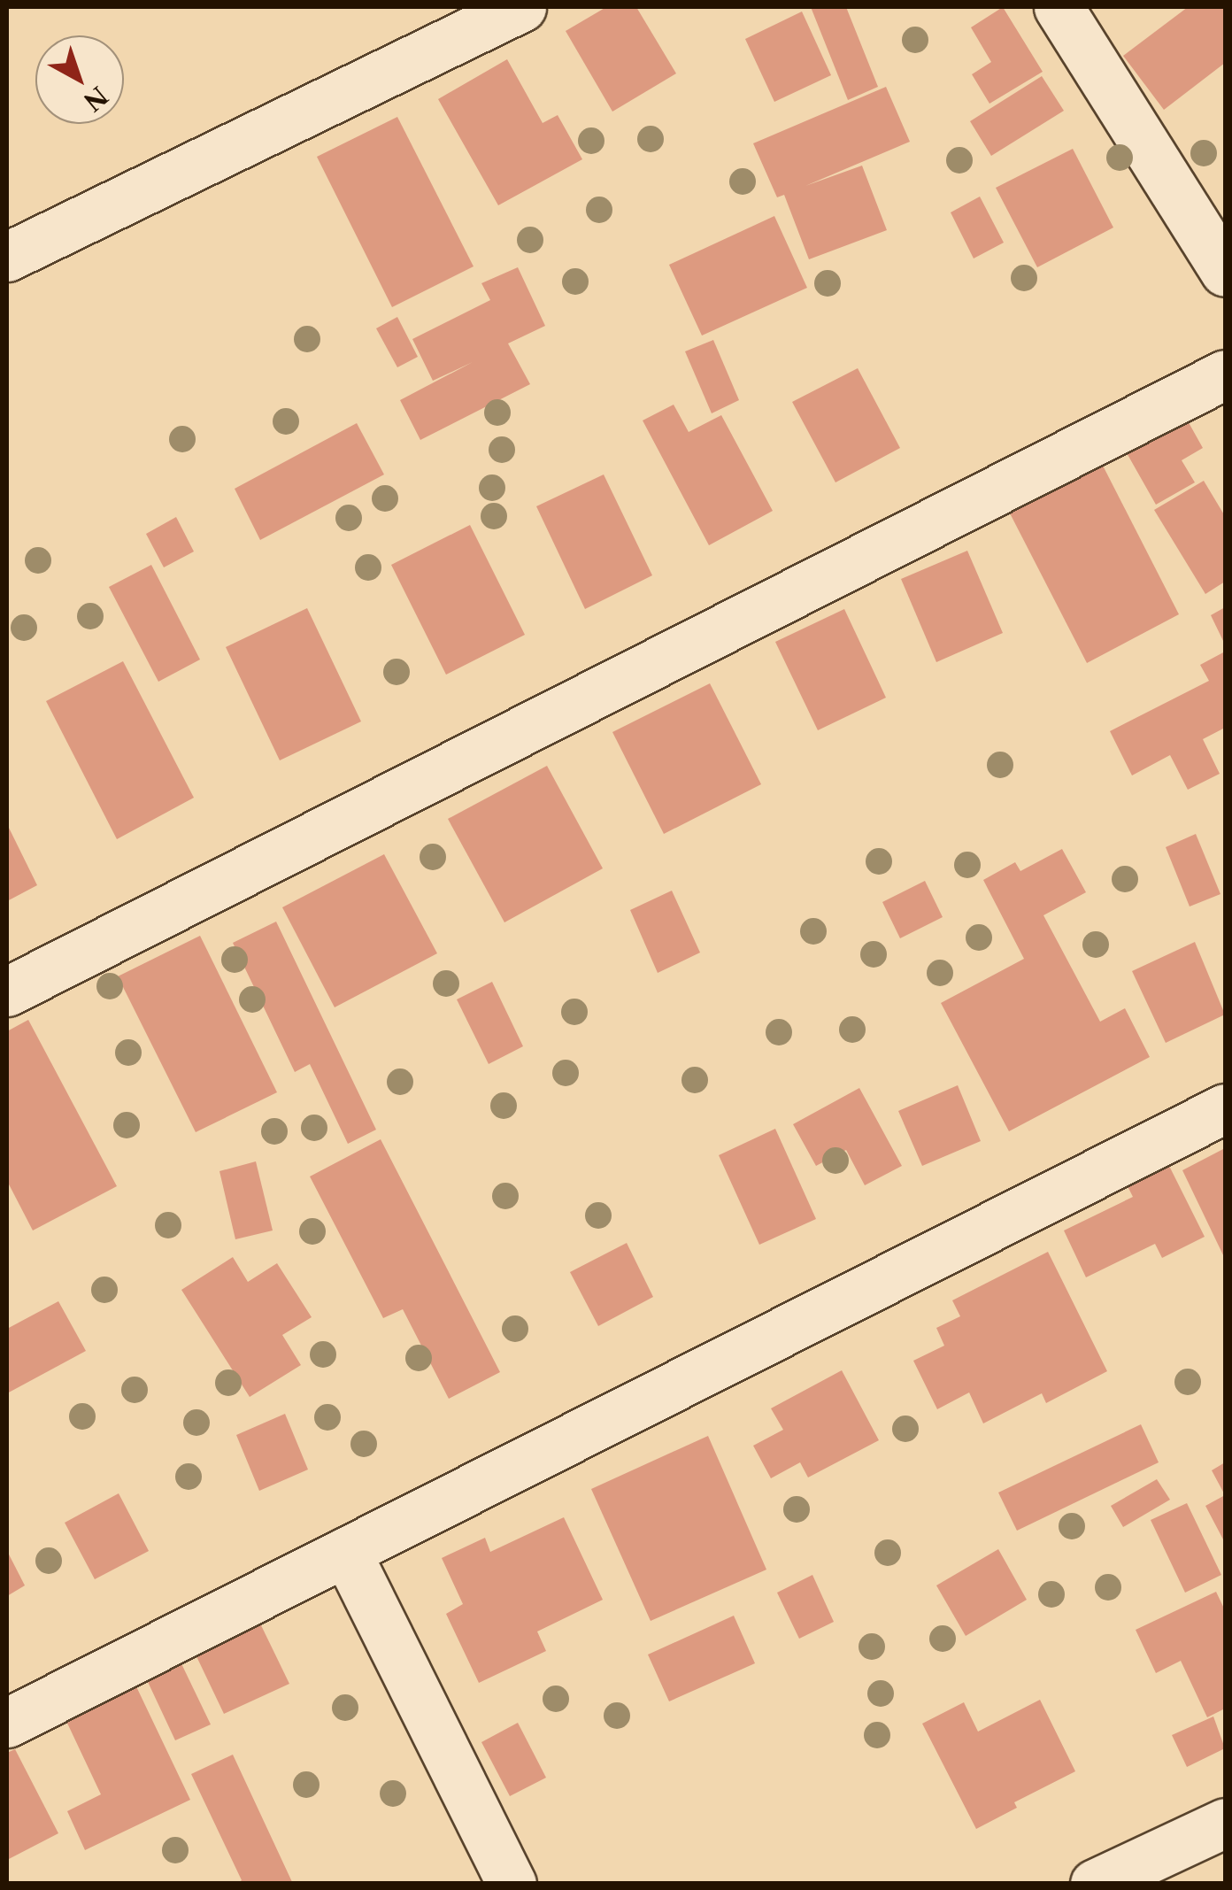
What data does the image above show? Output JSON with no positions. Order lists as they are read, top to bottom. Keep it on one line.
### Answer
{"north":"bottom right"}
